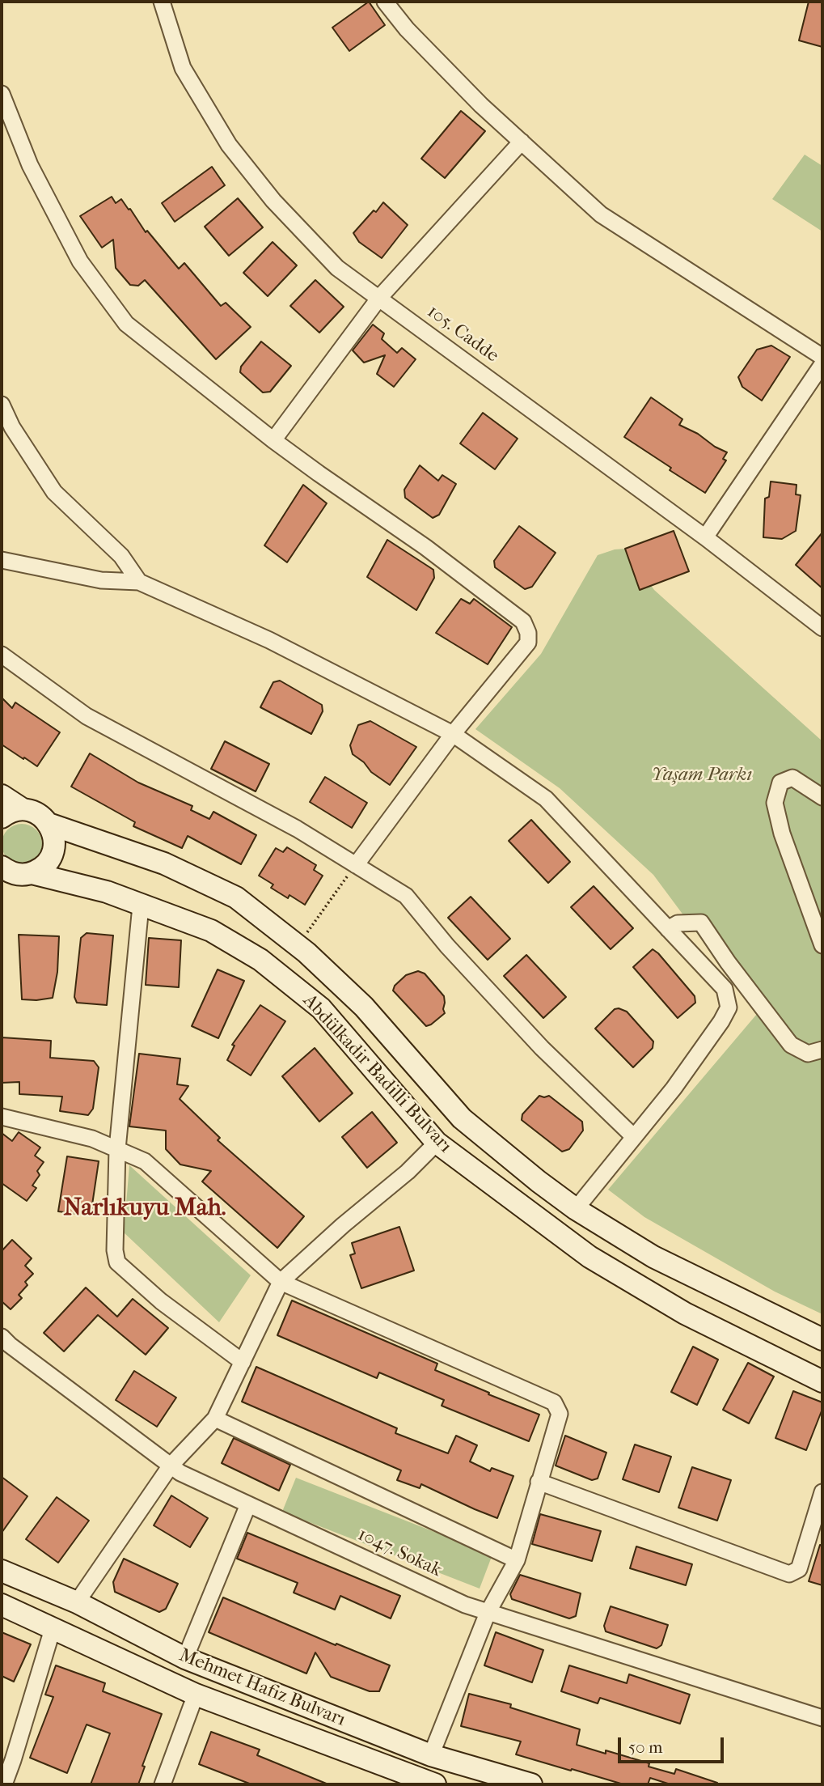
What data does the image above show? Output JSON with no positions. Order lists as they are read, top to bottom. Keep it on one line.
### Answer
{"streets":{"main road":["Abdülkadir Badilli Bulvarı","Mehmet Hafız Bulvarı"],"street":["105. Cadde","1047. Sokak"]},"districts":["Narlıkuyu Mah."],"parks":["Yaşam Parkı"],"scale_bar":"50 m"}
